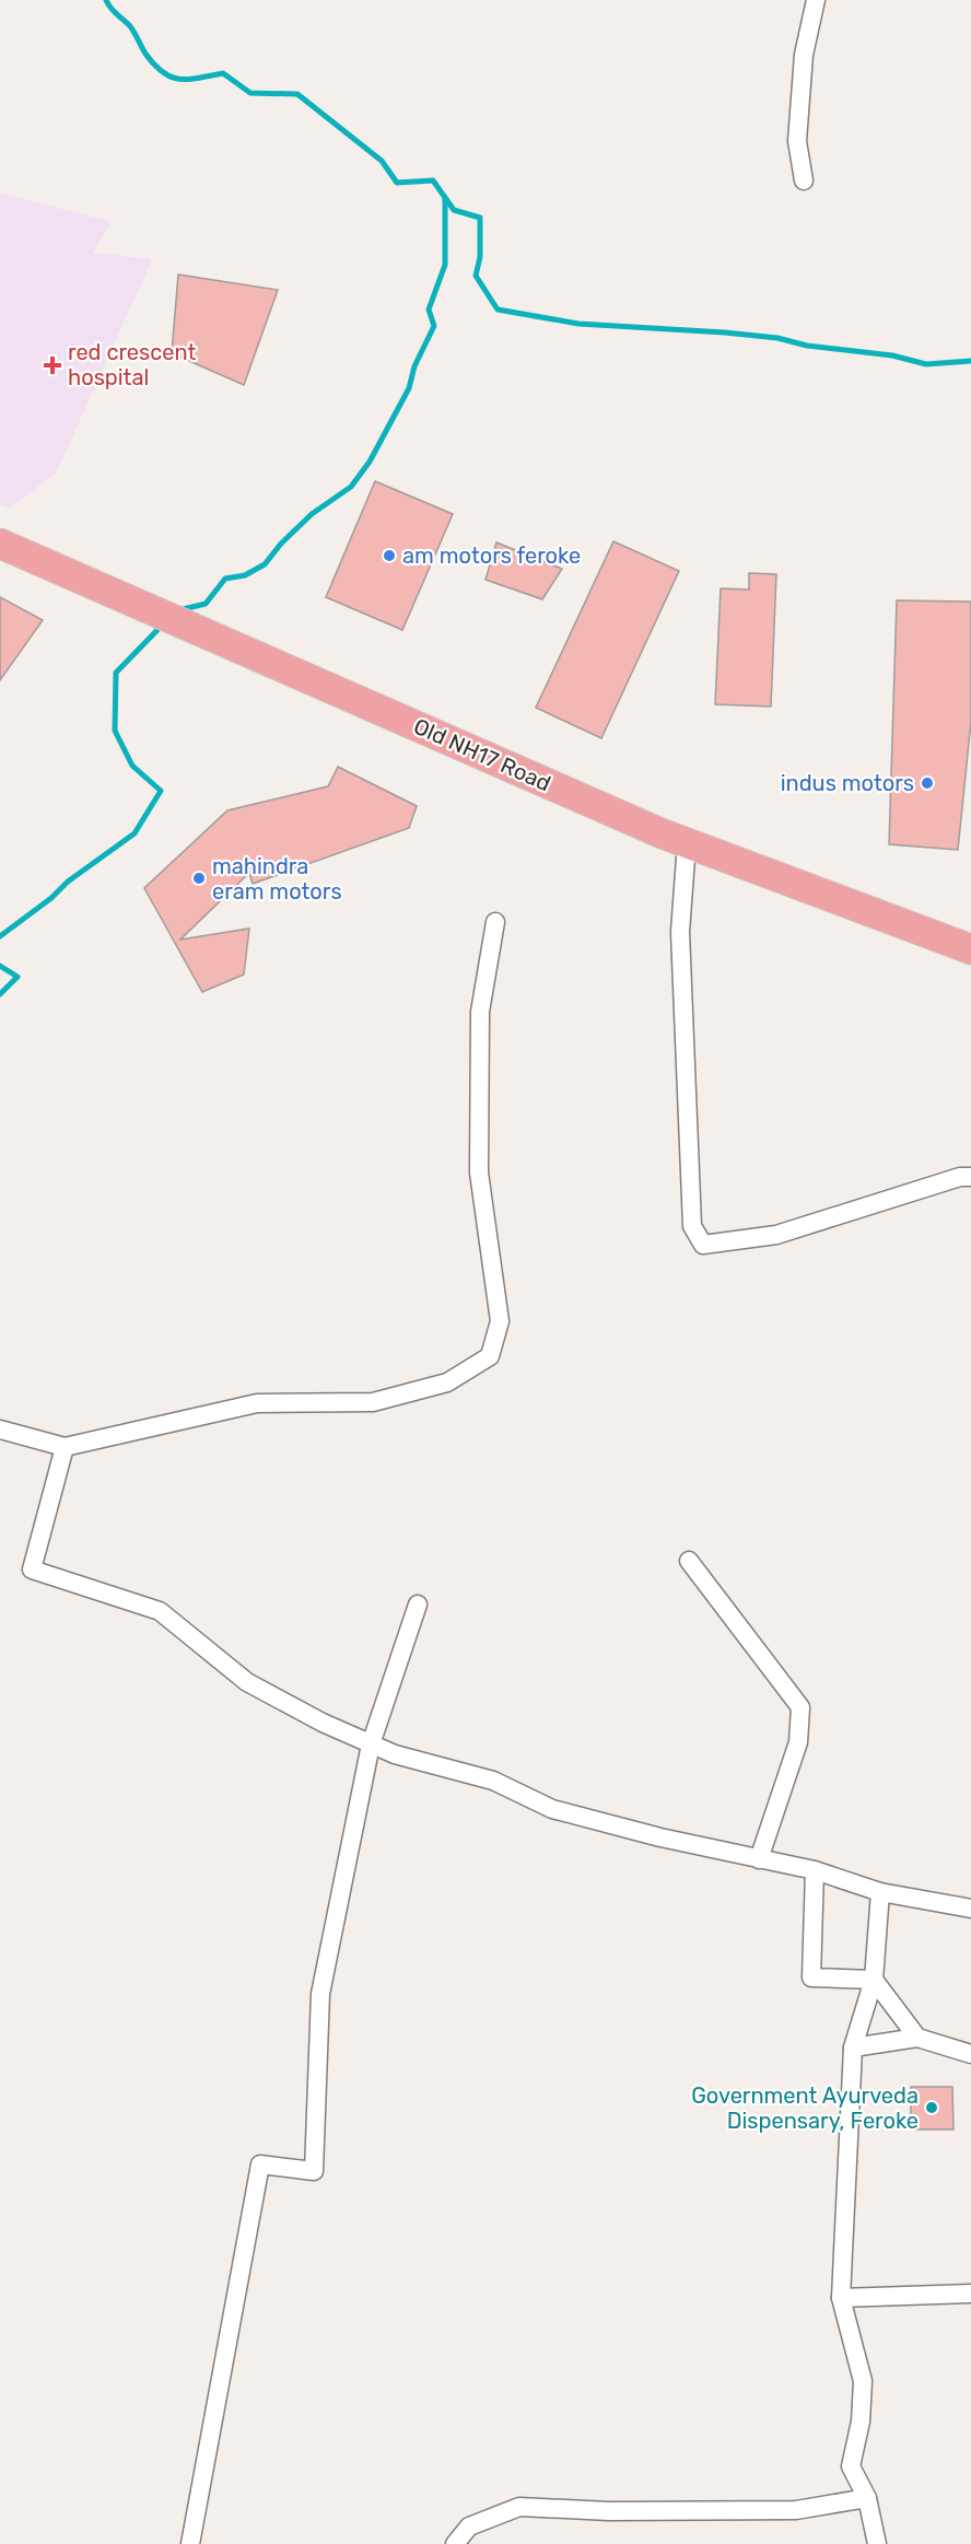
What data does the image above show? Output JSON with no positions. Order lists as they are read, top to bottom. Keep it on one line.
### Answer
{"streets":{"main road":["Old NH17 Road"]},"places":{"health":["red crescent hospital"],"other":["am motors feroke","indus motors","mahindra eram motors","Government Ayurveda Dispensary, Feroke"]}}
